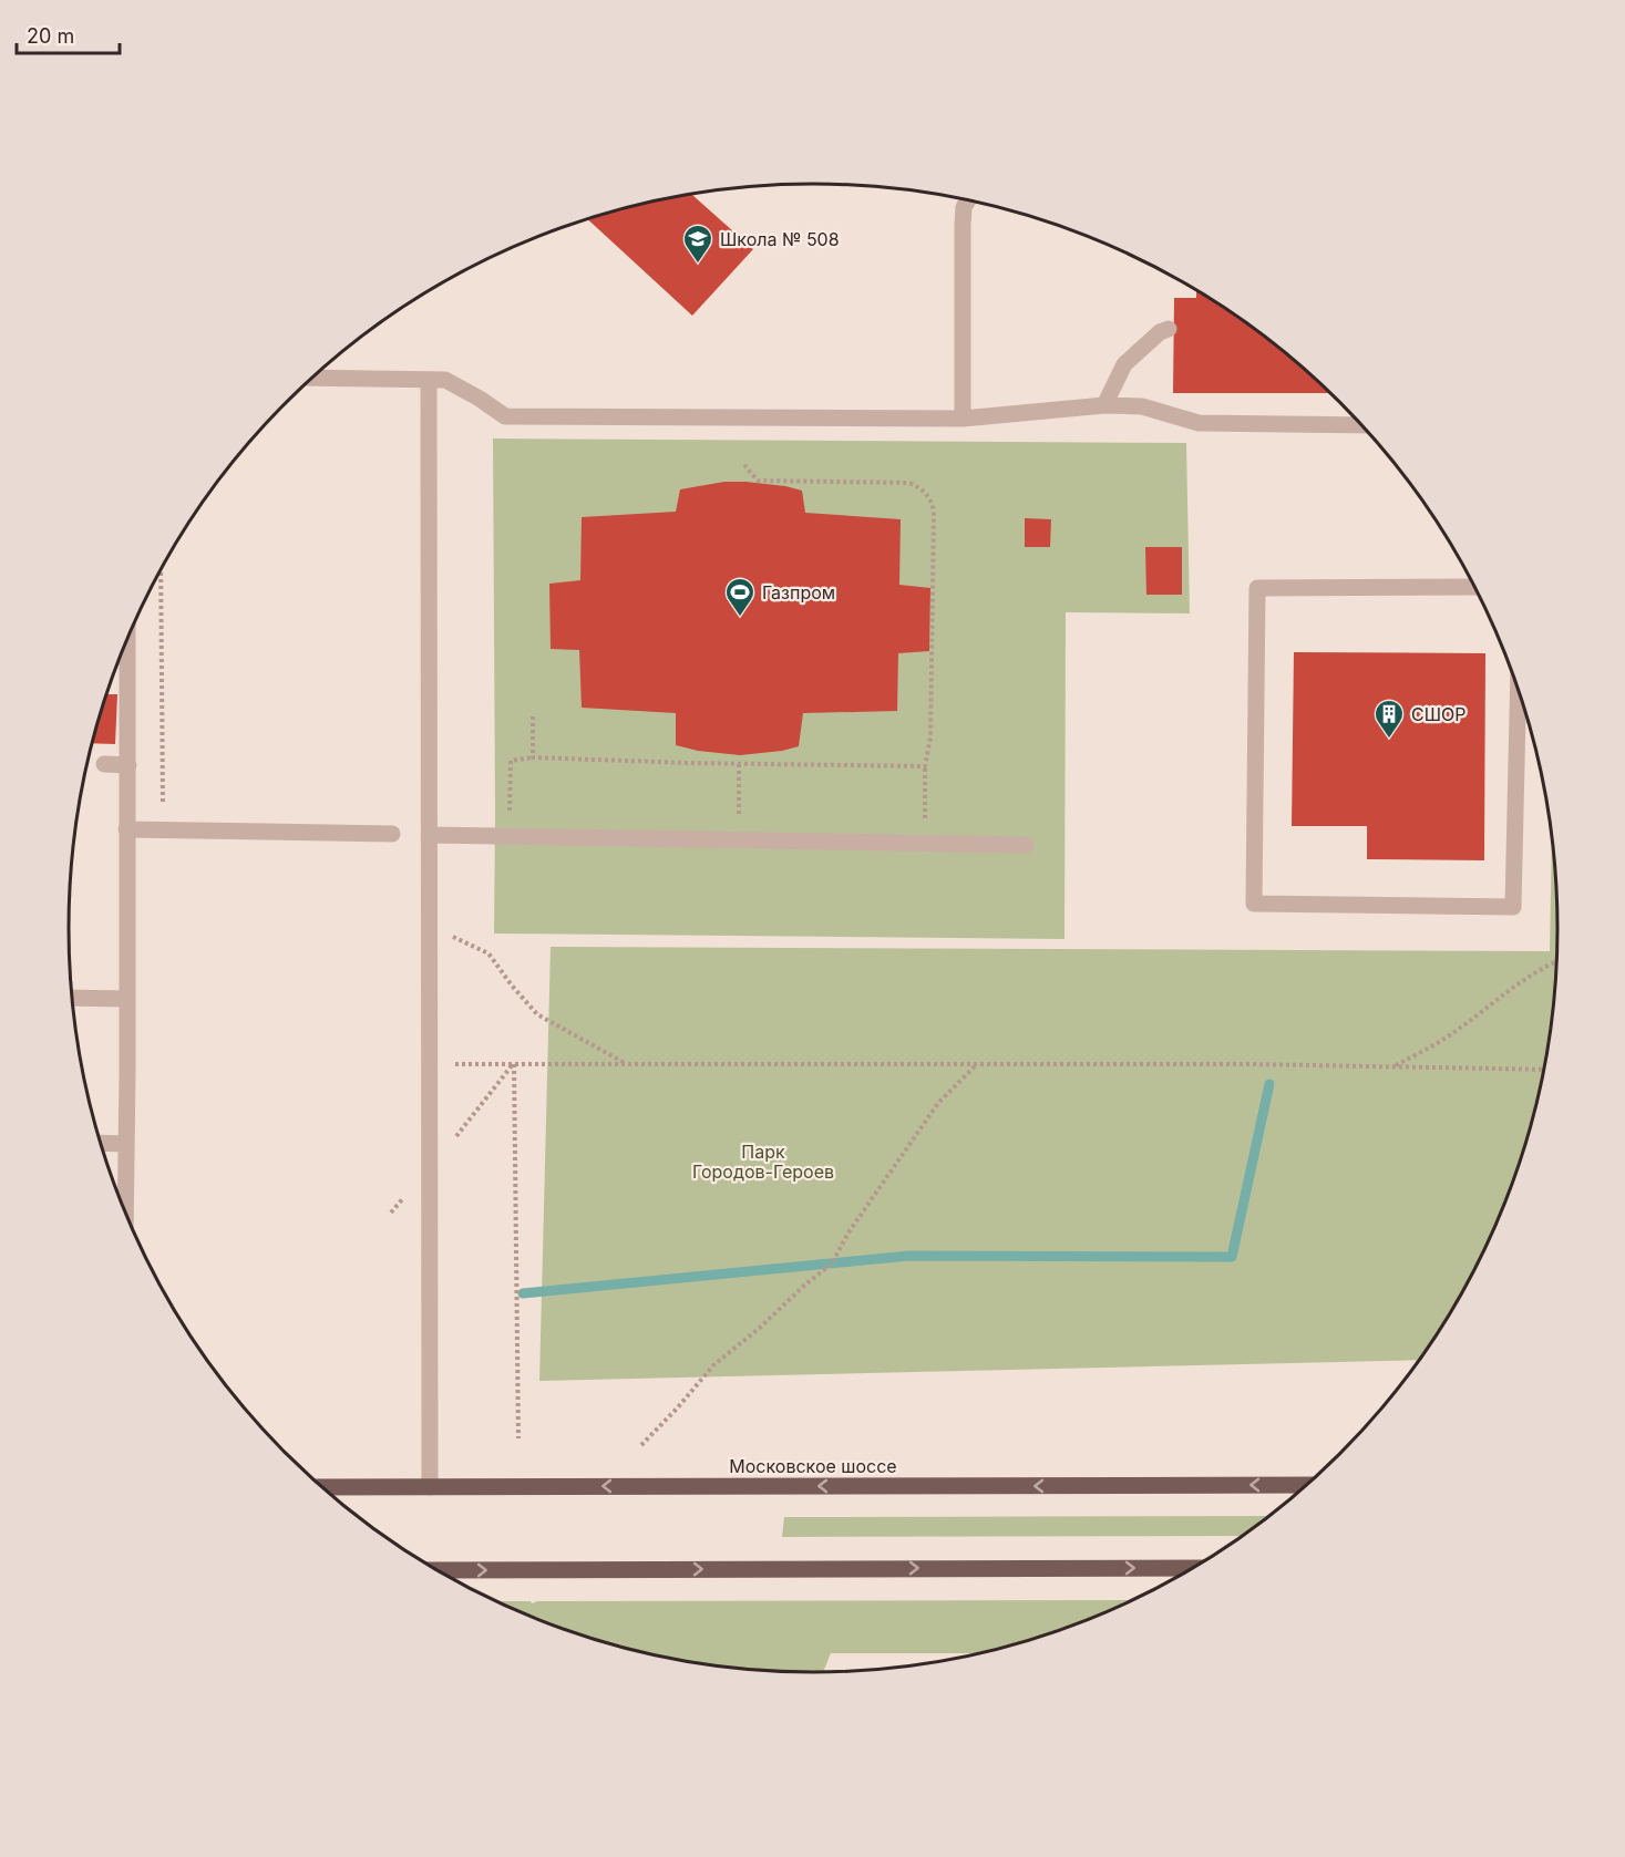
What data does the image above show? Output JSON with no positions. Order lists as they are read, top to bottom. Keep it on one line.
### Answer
{"streets":{"main road":["Московское шоссе"]},"parks":["Парк Городов-Героев"],"places":{"school or university":["Школа № 508"],"sports":["Газпром"],"building":["СШОР"]},"scale_bar":"20 m"}
